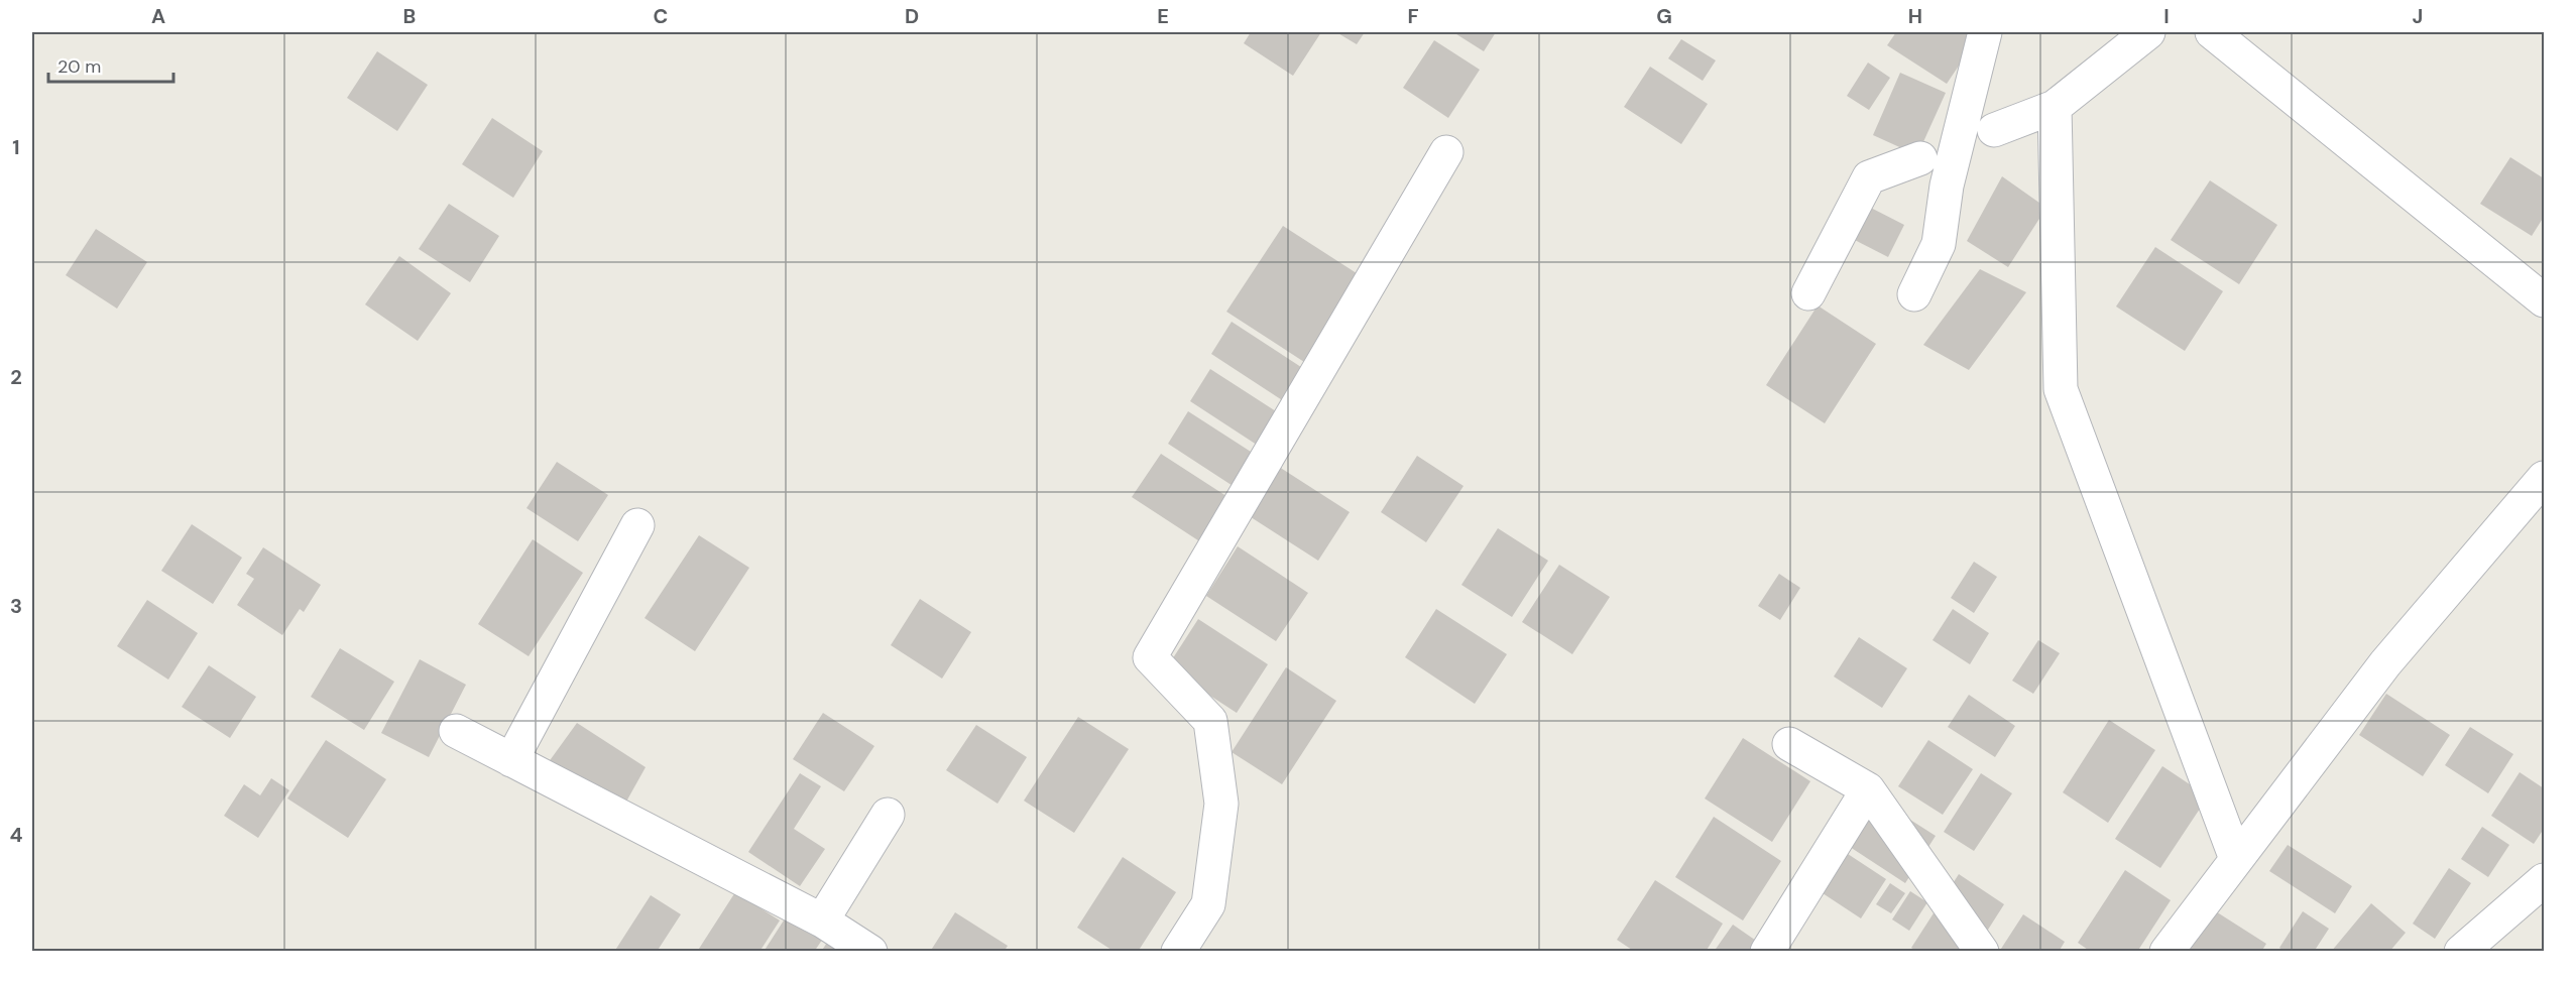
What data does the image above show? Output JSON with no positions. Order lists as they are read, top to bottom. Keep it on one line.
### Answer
{"scale_bar":"20 m","grid":{"columns":["A","B","C","D","E","F","G","H","I","J"],"rows":["1","2","3","4"]}}
